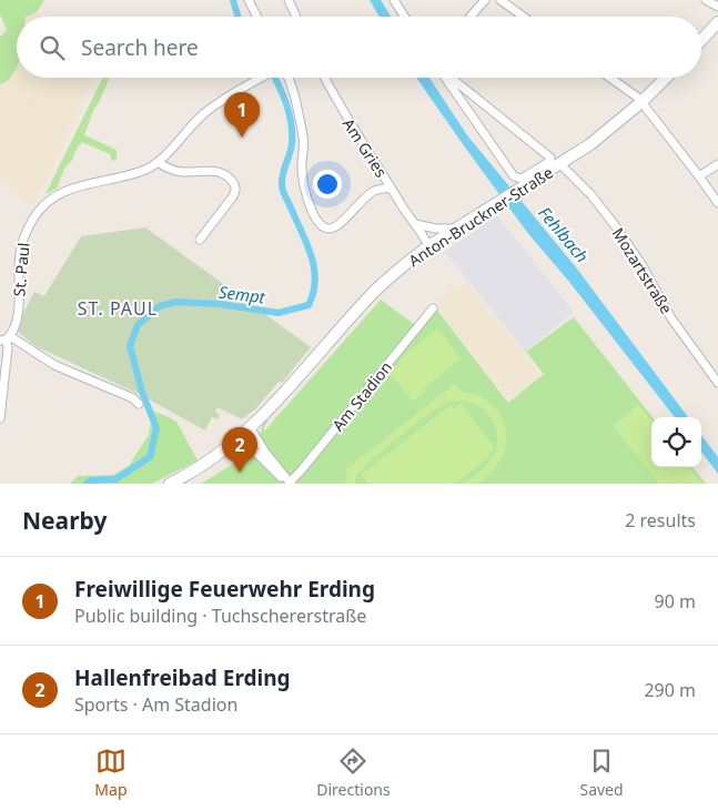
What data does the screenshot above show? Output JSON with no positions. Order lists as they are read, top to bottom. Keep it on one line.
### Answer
{"streets":{"main road":["Anton-Bruckner-Straße"],"street":["Am Gries","St. Paul","Mozartstraße","Am Stadion"]},"crossings":[["Am Gries","Anton-Bruckner-Straße"],["Anton-Bruckner-Straße","Mozartstraße"]],"districts":["ST. PAUL"],"water":["Fehlbach","Sempt"],"page":{"search":"Search here","pins":["1","2"],"heading":["Nearby","2 results"],"list":[{"mark":"1","name":"Freiwillige Feuerwehr Erding","note":"Public building · Tuchschererstraße","value":"90 m"},{"mark":"2","name":"Hallenfreibad Erding","note":"Sports · Am Stadion","value":"290 m"}],"nav":["Map","Directions","Saved"]}}
